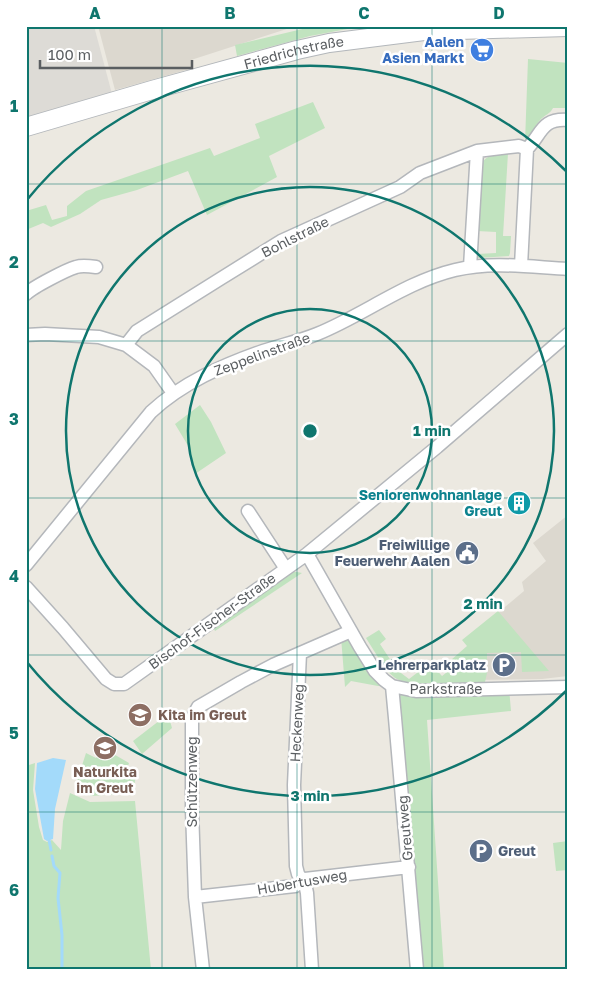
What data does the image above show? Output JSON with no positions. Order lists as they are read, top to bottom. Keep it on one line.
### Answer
{"streets":{"main road":["Friedrichstraße"],"street":["Bohlstraße","Zeppelinstraße","Bischof-Fischer-Straße","Parkstraße","Heckenweg","Schützenweg","Greutweg","Hubertusweg"]},"crossings":[["Bischof-Fischer-Straße","Parkstraße"],["Parkstraße","Schützenweg"],["Parkstraße","Greutweg"],["Heckenweg","Schützenweg"],["Heckenweg","Hubertusweg"],["Schützenweg","Hubertusweg"],["Greutweg","Hubertusweg"]],"places":{"supermarket":["Aalen Asien Markt"],"building":["Seniorenwohnanlage Greut"],"public building":["Freiwillige Feuerwehr Aalen"],"parking":["Lehrerparkplatz","Greut"],"school or university":["Kita im Greut","Naturkita im Greut"]},"scale_bar":"100 m","grid":{"columns":["A","B","C","D"],"rows":["1","2","3","4","5","6"]},"rings":["1 min","2 min","3 min"]}
